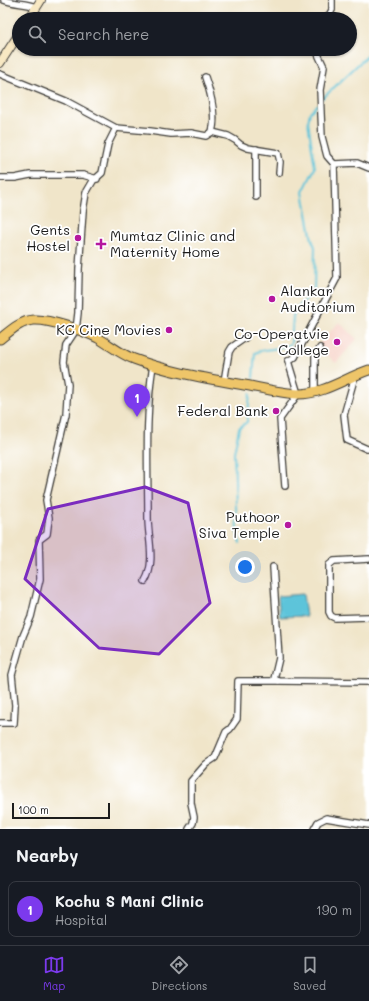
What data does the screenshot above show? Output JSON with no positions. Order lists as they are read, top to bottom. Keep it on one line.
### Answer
{"places":{"other":["Gents Hostel","Alankar Auditorium","KC Cine Movies","Co-Operatvie College","Federal Bank","Puthoor Siva Temple"],"health":["Mumtaz Clinic and Maternity Home"]},"scale_bar":"100 m","page":{"search":"Search here","pins":"1","scale":"100 m","heading":"Nearby","list":[{"mark":"1","name":"Kochu S Mani Clinic","note":"Hospital","value":"190 m"}],"nav":["Map","Directions","Saved"]}}
